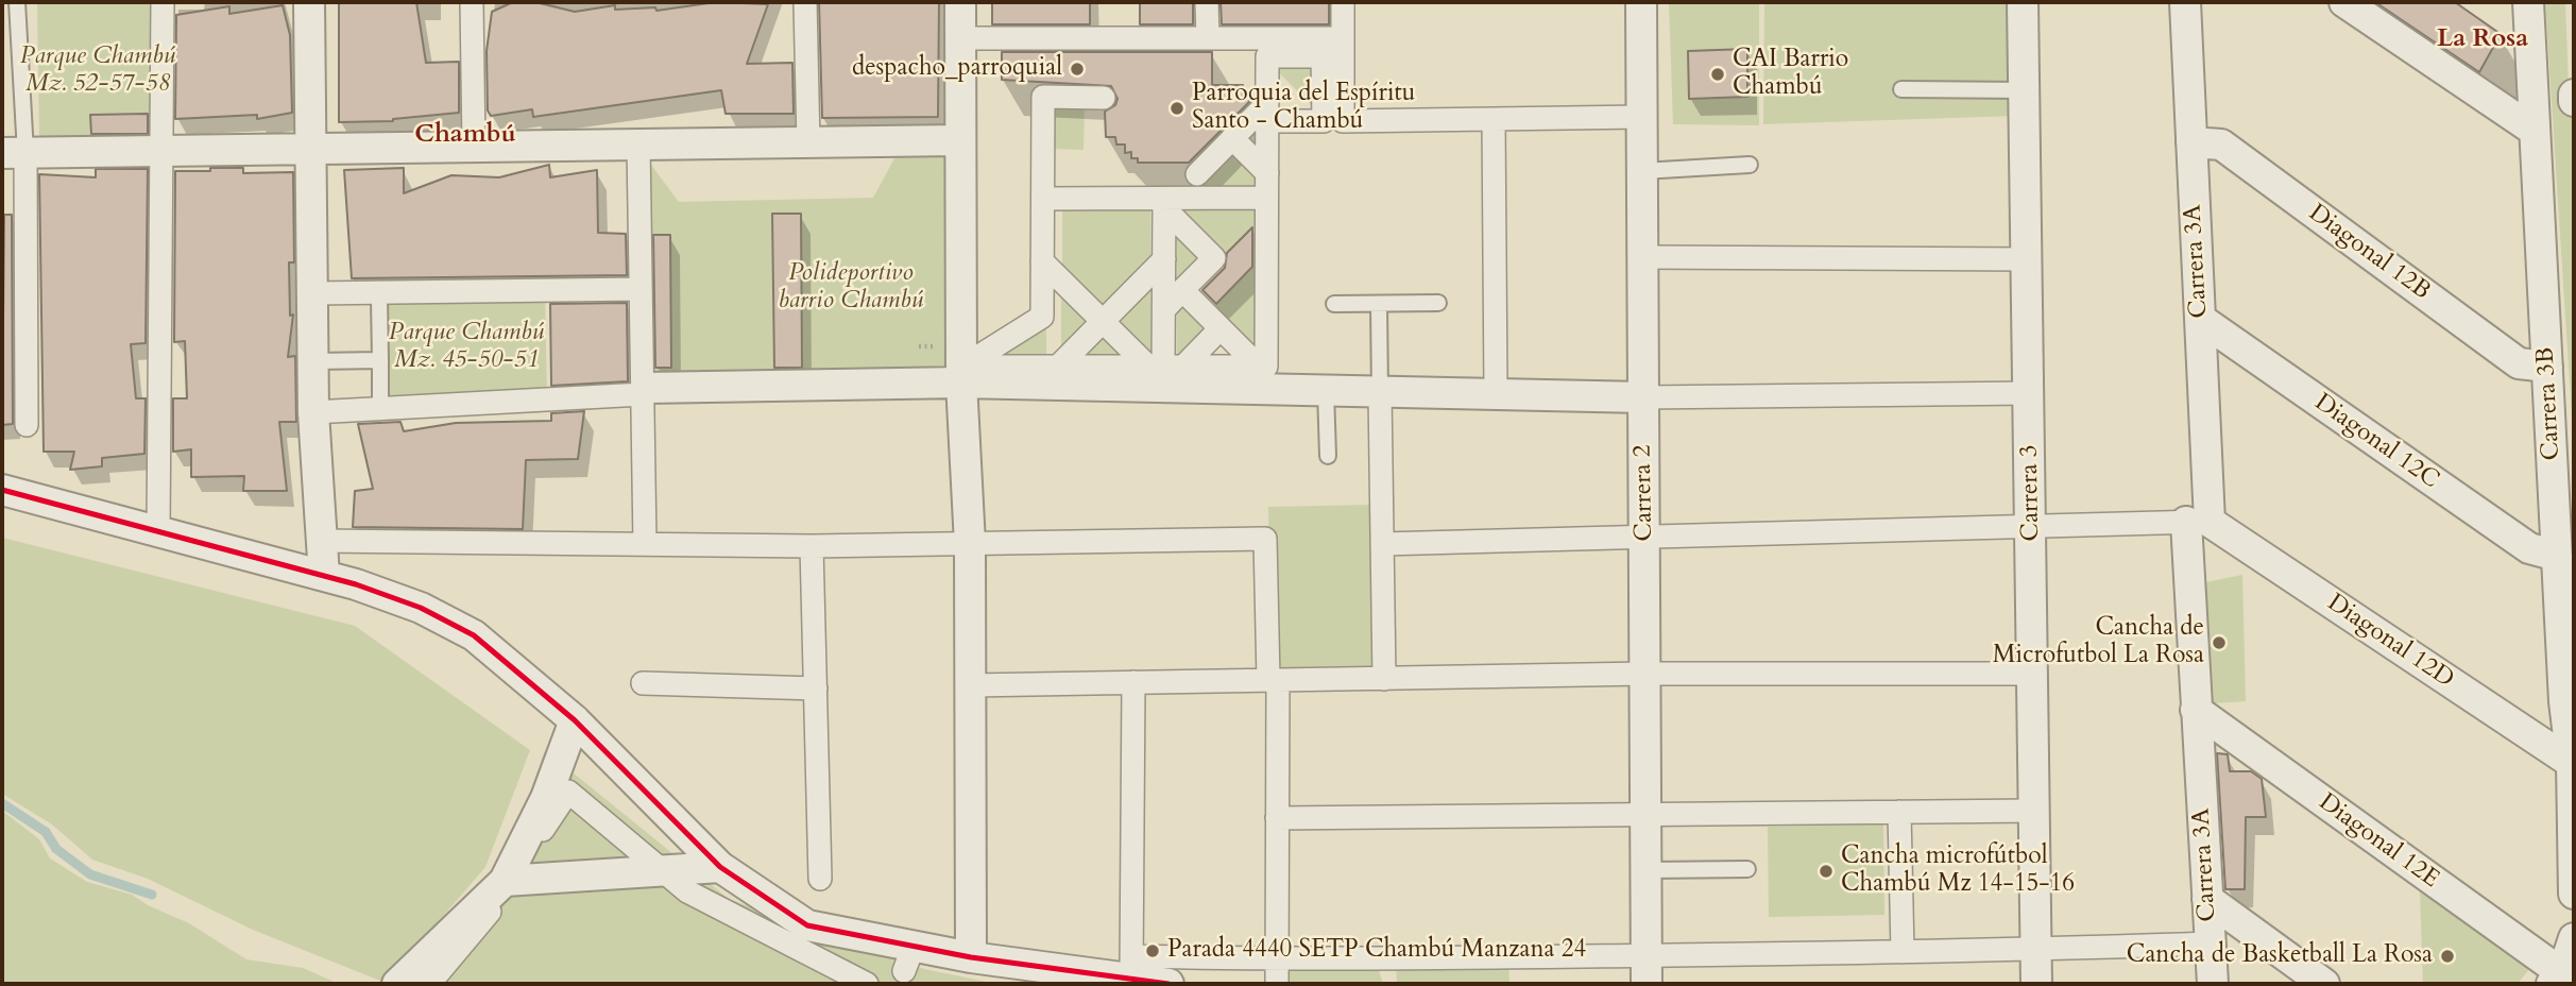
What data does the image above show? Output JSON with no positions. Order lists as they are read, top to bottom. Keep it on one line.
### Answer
{"streets":{"street":["Diagonal 12B","Carrera 3A","Carrera 3B","Diagonal 12C","Carrera 2","Carrera 3","Diagonal 12D","Diagonal 12E"]},"crossings":[["Diagonal 12B","Carrera 3A"],["Diagonal 12B","Carrera 3B"],["Carrera 3A","Diagonal 12C"],["Carrera 3A","Diagonal 12D"],["Carrera 3A","Diagonal 12E"],["Carrera 3B","Diagonal 12C"],["Carrera 3B","Diagonal 12D"]],"districts":["La Rosa","Chambú"],"parks":["Parque Chambú Mz. 52-57-58","Polideportivo barrio Chambú","Parque Chambú Mz. 45-50-51"],"places":["despacho_parroquial","CAI Barrio Chambú","Parroquia del Espíritu Santo - Chambú","Cancha de Microfutbol La Rosa","Cancha microfútbol Chambú Mz 14-15-16","Parada 4440 SETP Chambú Manzana 24","Cancha de Basketball La Rosa"]}
